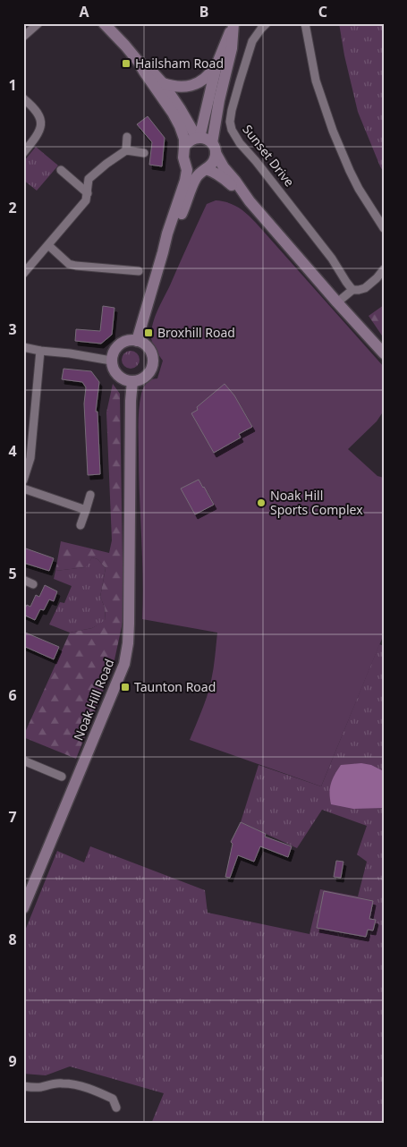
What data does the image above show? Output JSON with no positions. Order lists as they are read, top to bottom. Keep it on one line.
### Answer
{"streets":{"street":["Sunset Drive","Noak Hill Road"]},"places":{"transit":["Hailsham Road","Broxhill Road","Taunton Road"],"other":["Noak Hill Sports Complex"]},"grid":{"columns":["A","B","C"],"rows":["1","2","3","4","5","6","7","8","9"]}}
